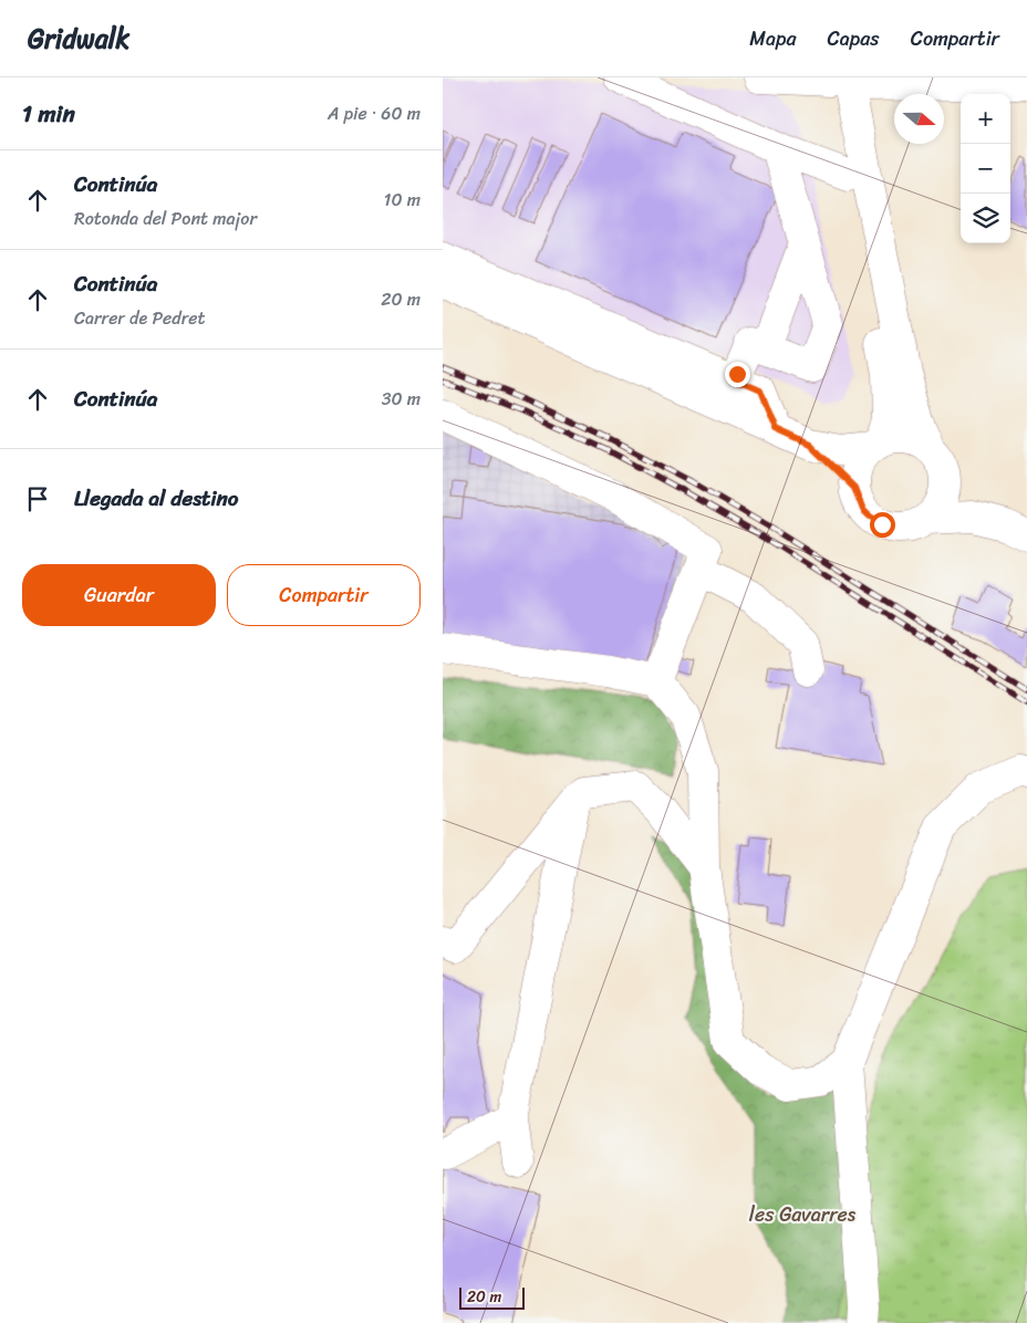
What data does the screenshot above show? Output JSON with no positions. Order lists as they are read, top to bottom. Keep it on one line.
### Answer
{"parks":["les Gavarres"],"scale_bar":"20 m","north":"right","page":{"header":"Gridwalk","nav":["Mapa","Capas","Compartir"],"heading":["1 min","A pie · 60 m"],"map_buttons":["+","−"],"list":[["Continúa","Rotonda del Pont major","10 m"],["Continúa","Carrer de Pedret","20 m"],["Continúa","30 m"],"Llegada al destino"],"buttons":["Guardar","Compartir"],"scale":"20 m"}}
